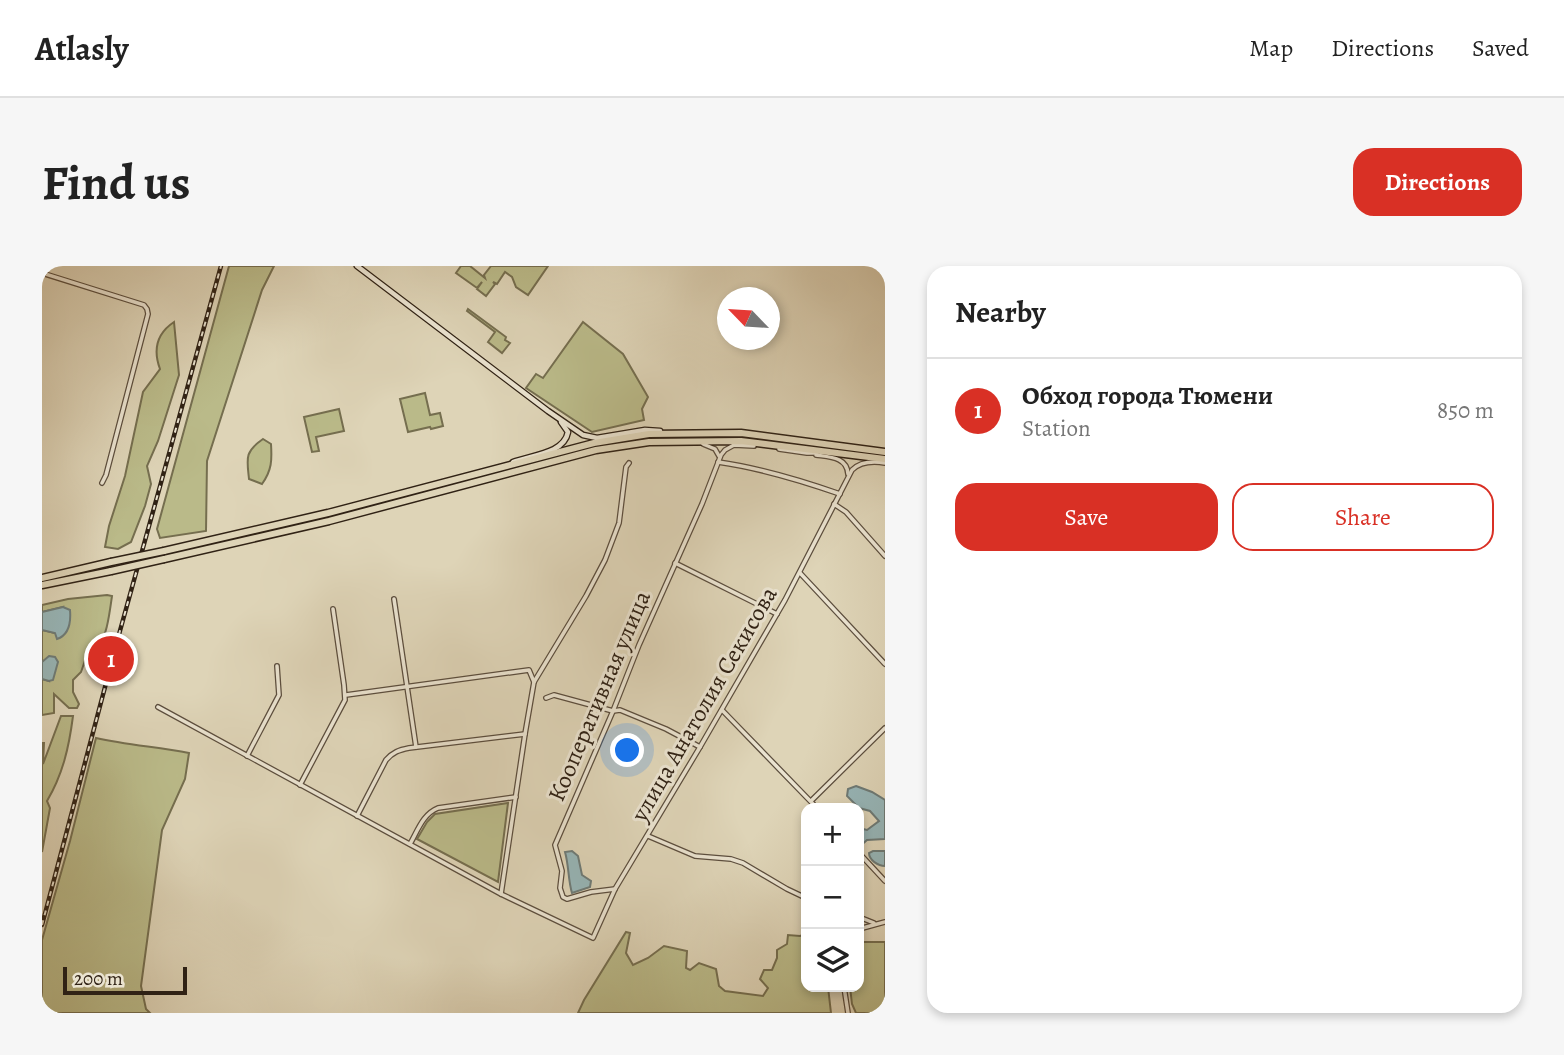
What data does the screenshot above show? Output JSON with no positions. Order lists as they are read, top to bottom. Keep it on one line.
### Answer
{"streets":{"street":["Кооперативная улица","улица Анатолия Секисова"]},"crossings":[["Кооперативная улица","улица Анатолия Секисова"]],"scale_bar":"200 m","north":"top left","page":{"header":"Atlasly","nav":["Map","Directions","Saved"],"buttons":["Directions",["Save","Share"]],"title":"Find us","heading":"Nearby","list":[{"mark":"1","name":"Обход города Тюмени","note":"Station","value":"850 m"}],"pins":"1","map_buttons":["+","−"],"scale":"200 m"}}
